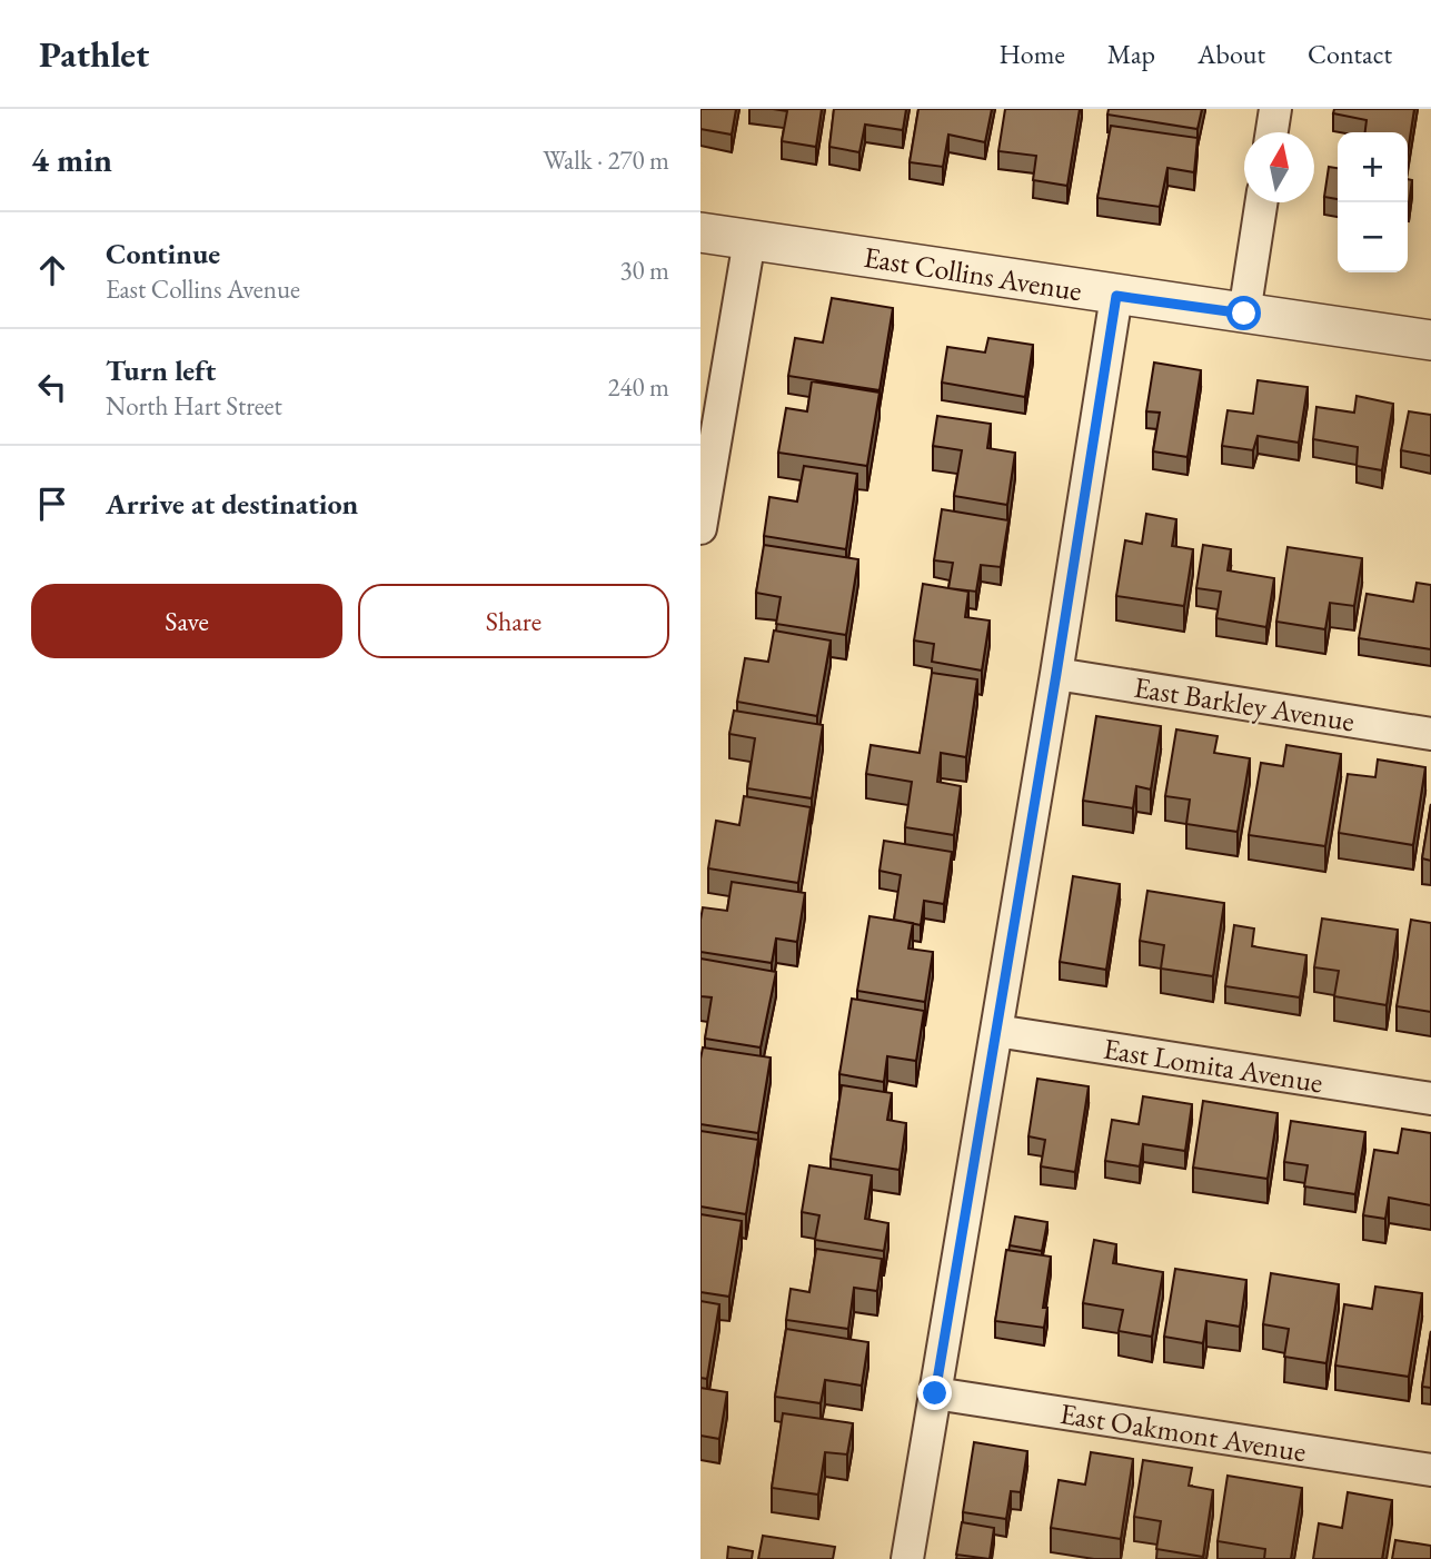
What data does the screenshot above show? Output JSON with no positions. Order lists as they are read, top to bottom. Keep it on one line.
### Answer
{"streets":{"street":["East Collins Avenue","East Barkley Avenue","East Lomita Avenue","East Oakmont Avenue"]},"north":"top","page":{"header":"Pathlet","nav":["Home","Map","About","Contact"],"heading":["4 min","Walk · 270 m"],"map_buttons":["+","−"],"list":[["Continue","East Collins Avenue","30 m"],["Turn left","North Hart Street","240 m"],"Arrive at destination"],"buttons":["Save","Share"]}}
